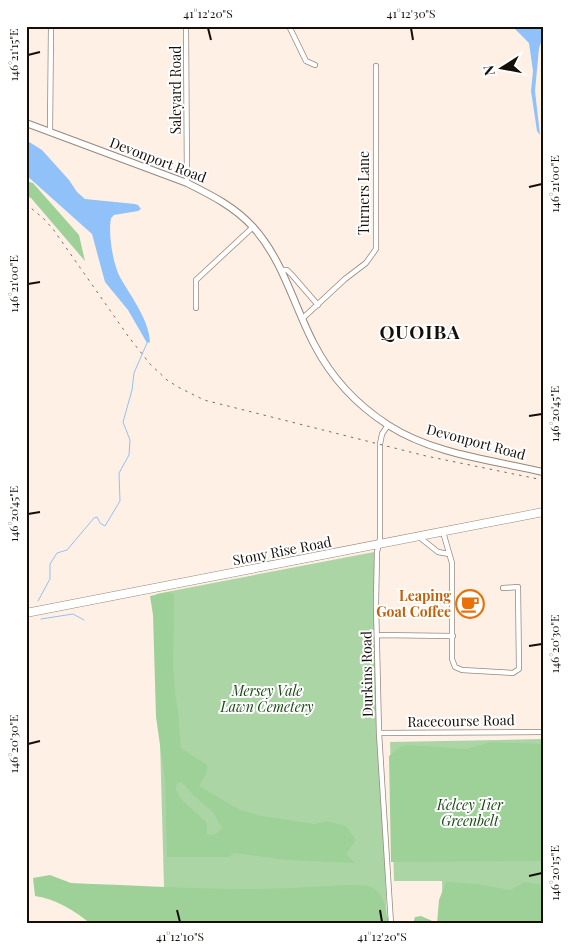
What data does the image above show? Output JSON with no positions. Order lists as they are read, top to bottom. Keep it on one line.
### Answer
{"streets":{"main road":["Devonport Road","Stony Rise Road"],"street":["Saleyard Road","Turners Lane","Durkins Road","Racecourse Road"]},"crossings":[["Saleyard Road","Devonport Road"],["Devonport Road","Turners Lane"],["Devonport Road","Durkins Road"],["Stony Rise Road","Durkins Road"],["Durkins Road","Racecourse Road"]],"districts":["QUOIBA"],"parks":["Mersey Vale Lawn Cemetery","Kelcey Tier Greenbelt"],"places":{"cafe":["Leaping Goat Coffee"]},"north":"left","coordinates":["41°12'20\"S","41°12'30\"S","146°21'15\"E","146°21'00\"E","146°20'45\"E","146°20'30\"E","146°20'15\"E","41°12'10\"S"]}
